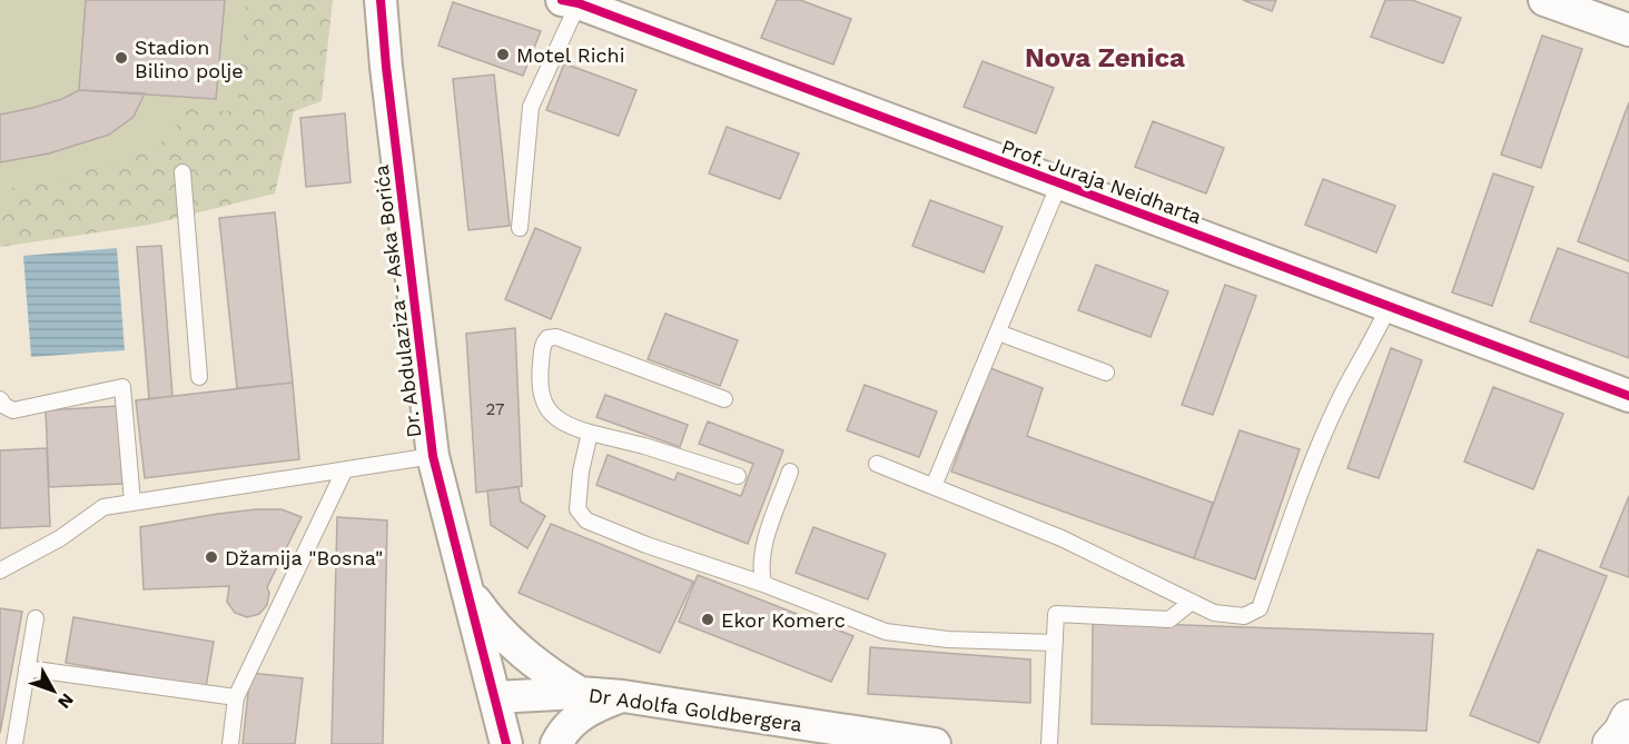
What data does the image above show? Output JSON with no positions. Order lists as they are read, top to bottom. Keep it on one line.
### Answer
{"streets":{"street":["Prof. Juraja Neidharta","Dr. Abdulaziza - Aska Borića","Dr Adolfa Goldbergera"]},"crossings":[["Dr. Abdulaziza - Aska Borića","Dr Adolfa Goldbergera"]],"districts":["Nova Zenica"],"places":["Motel Richi","Stadion Bilino polje","Džamija \"Bosna\"","Ekor Komerc"],"house_numbers":["27"],"north":"bottom right"}
